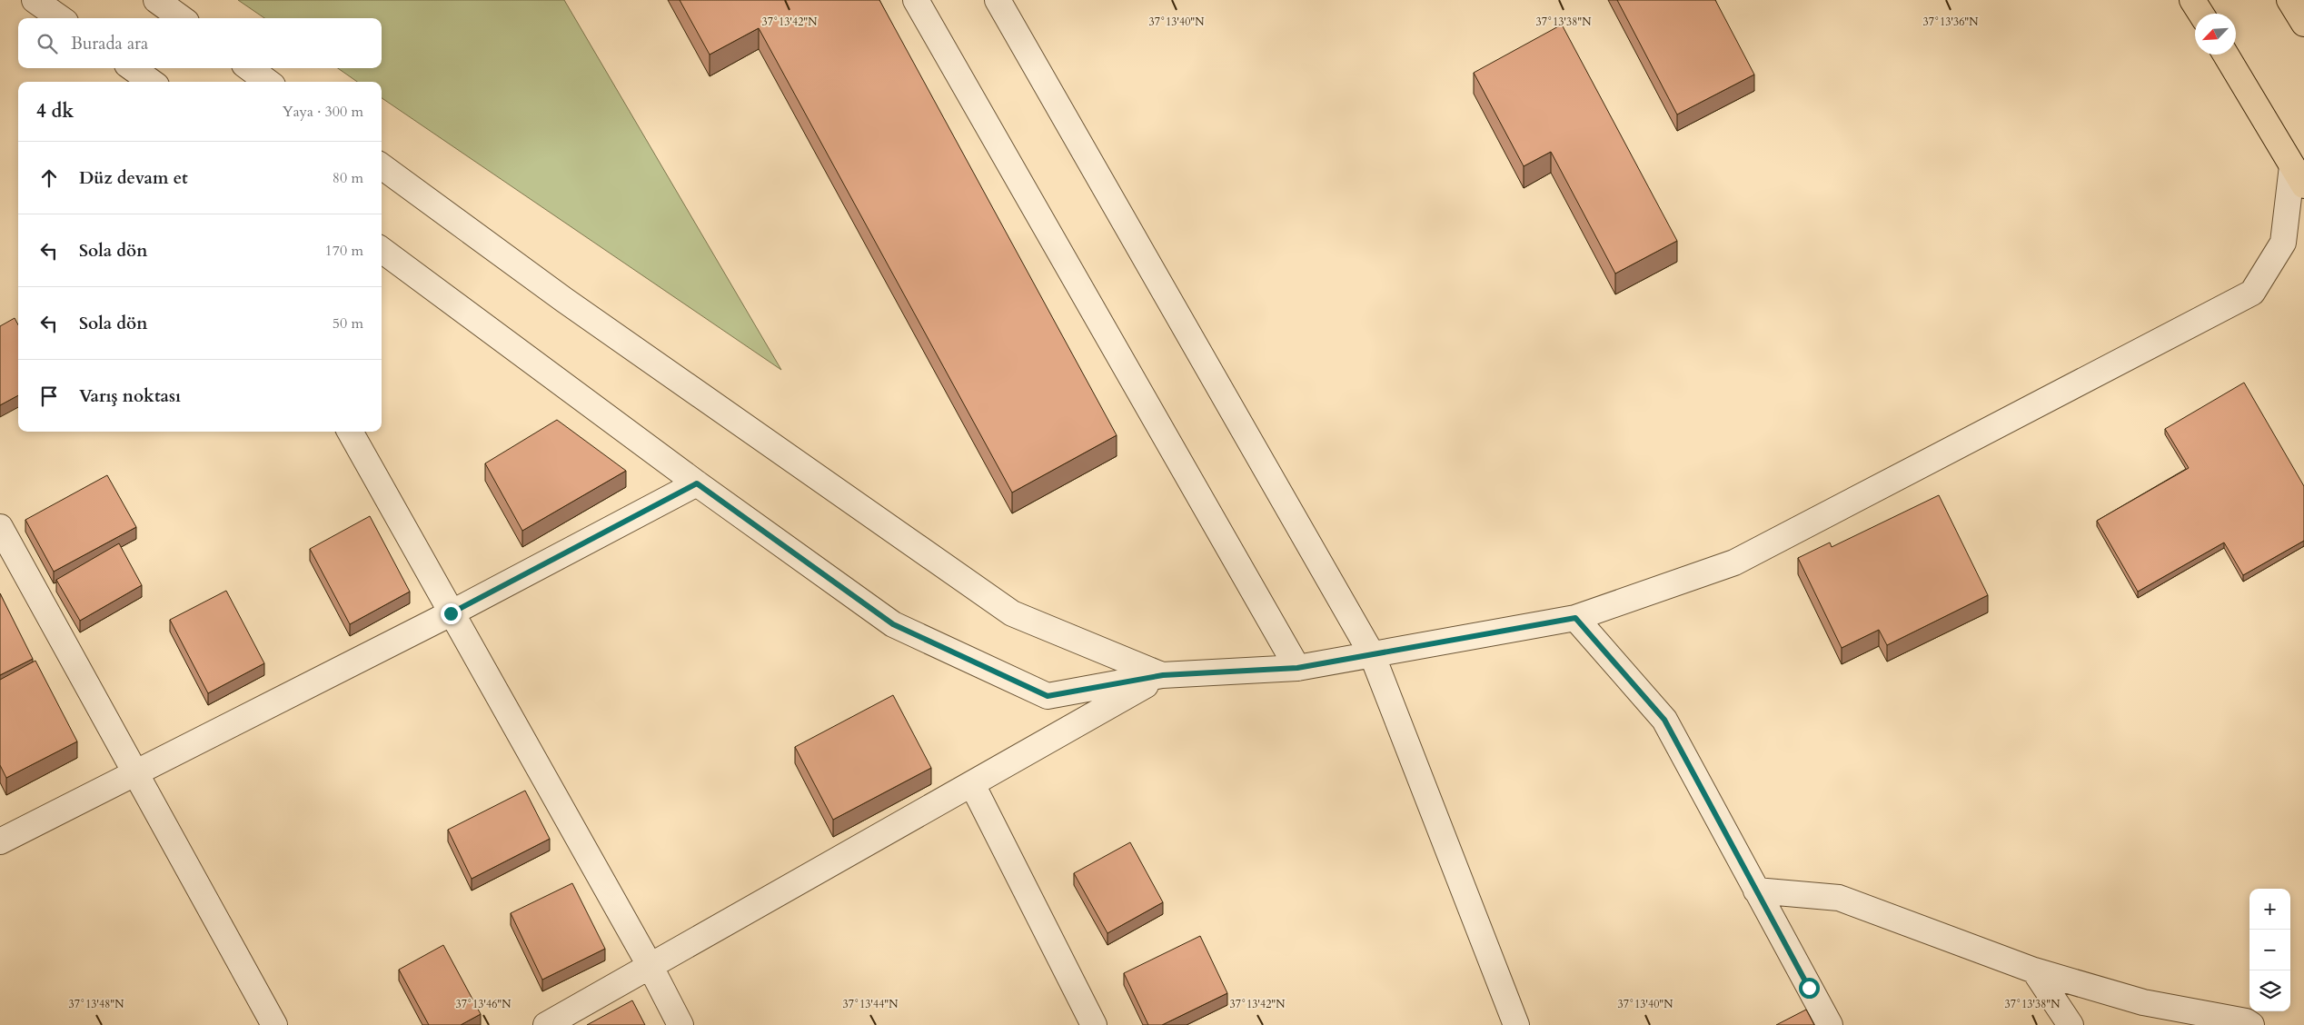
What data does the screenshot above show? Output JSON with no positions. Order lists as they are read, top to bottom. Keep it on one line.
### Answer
{"north":"bottom left","page":{"search":"Burada ara","heading":["4 dk","Yaya · 300 m"],"list":[["Düz devam et","80 m"],["Sola dön","170 m"],["Sola dön","50 m"],"Varış noktası"],"map_buttons":["+","−"]},"coordinates":["37°13'42\"N","37°13'40\"N","37°13'38\"N","37°13'36\"N","37°13'48\"N","37°13'46\"N","37°13'44\"N"]}
